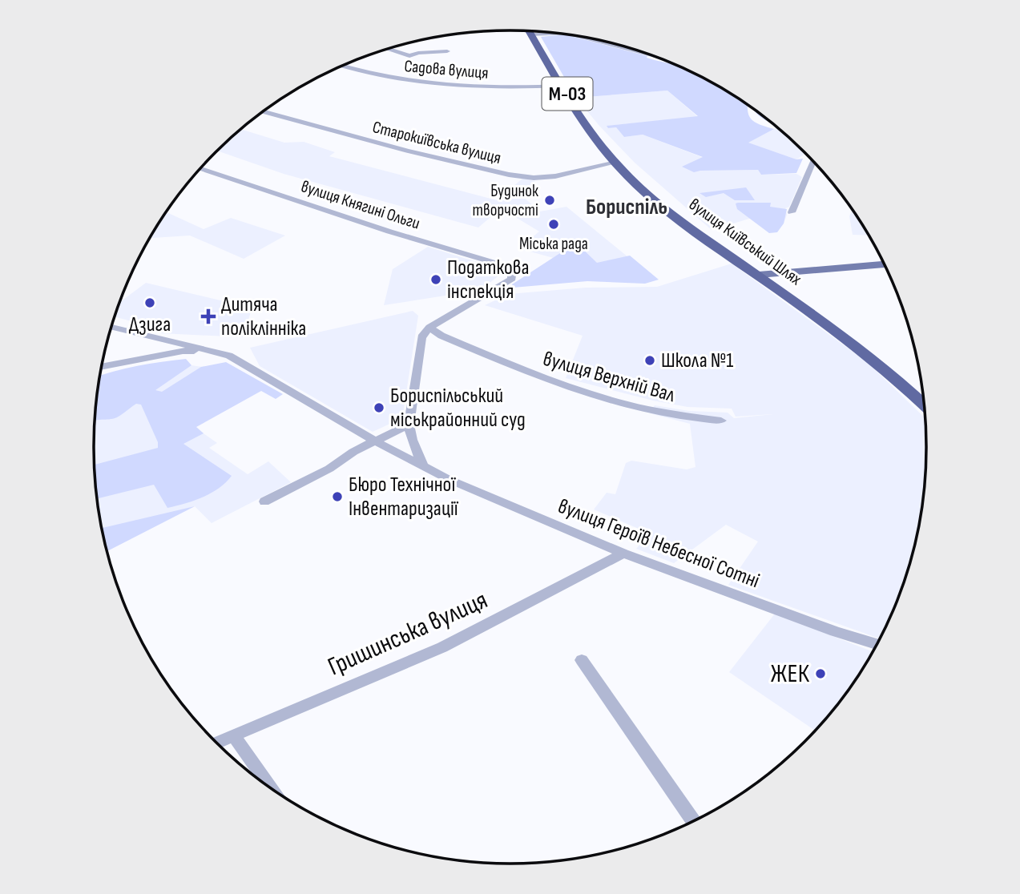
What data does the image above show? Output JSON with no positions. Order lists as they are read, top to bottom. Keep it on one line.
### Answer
{"streets":{"highway":["М-03","вулиця Київський Шлях"],"street":["Садова вулиця","Старокиївська вулиця","вулиця Княгині Ольги","вулиця Верхній Вал","вулиця Героїв Небесної Сотні","Гришинська вулиця"]},"crossings":[["Садова вулиця","вулиця Київський Шлях"],["Старокиївська вулиця","вулиця Київський Шлях"],["вулиця Княгині Ольги","вулиця Верхній Вал"],["вулиця Героїв Небесної Сотні","Гришинська вулиця"]],"districts":["Бориспіль"],"places":{"other":["Будинок творчості","Міська рада","Податкова інспекція","Дзига","Школа №1","Бориспільський міськрайонний суд","Бюро Технічної Інвентаризації","ЖЕК"],"health":["Дитяча поліклінніка"]}}
